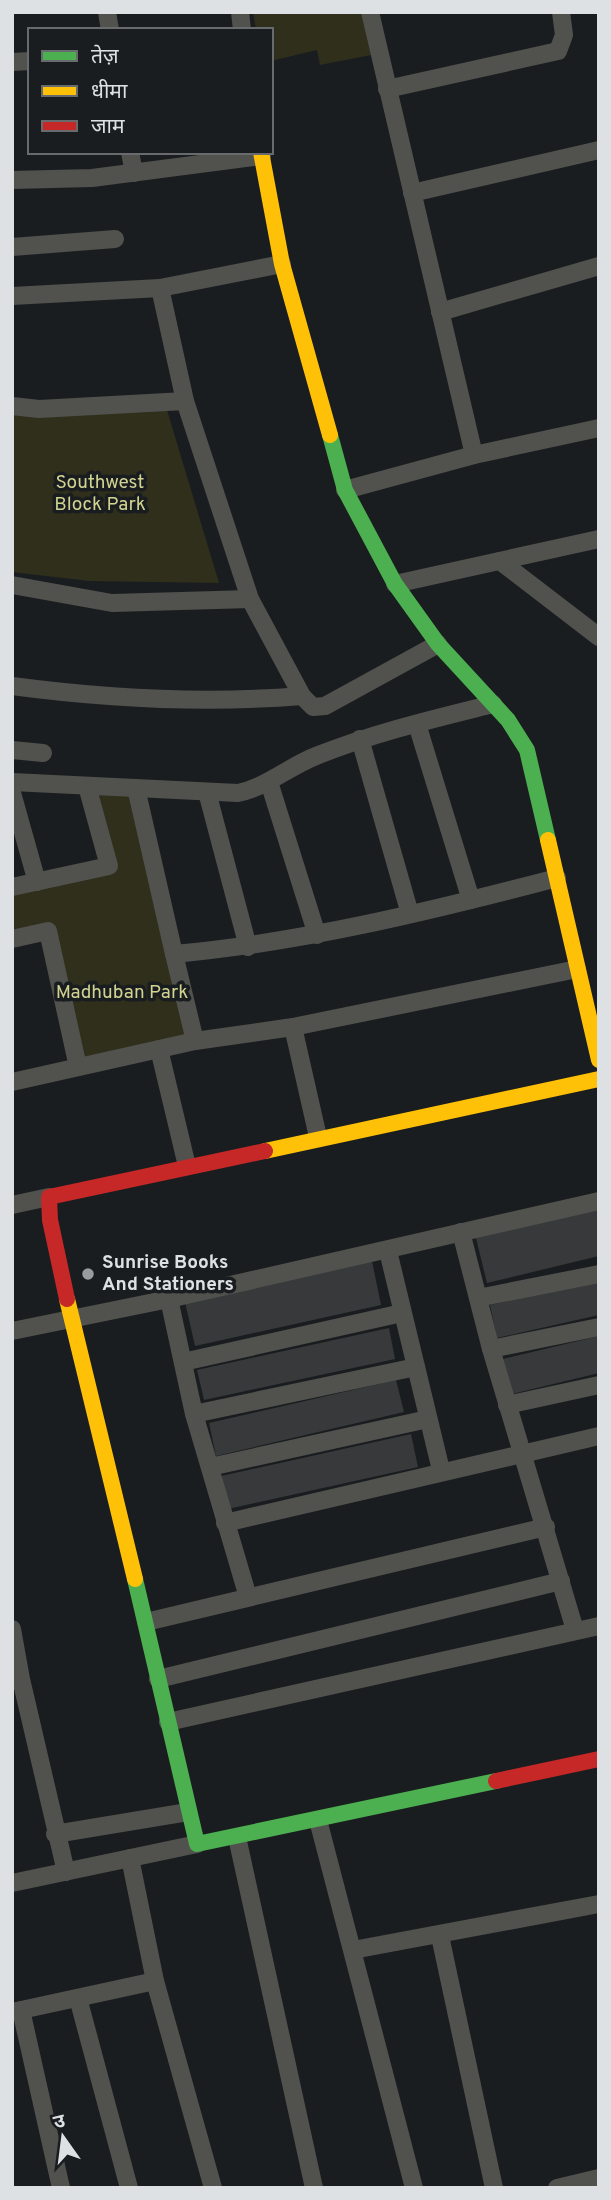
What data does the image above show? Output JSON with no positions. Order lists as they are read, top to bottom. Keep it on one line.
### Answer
{"parks":["Southwest Block Park","Madhuban Park"],"places":["Sunrise Books And Stationers"],"legend":["तेज़","धीमा","जाम"],"north":"top"}
